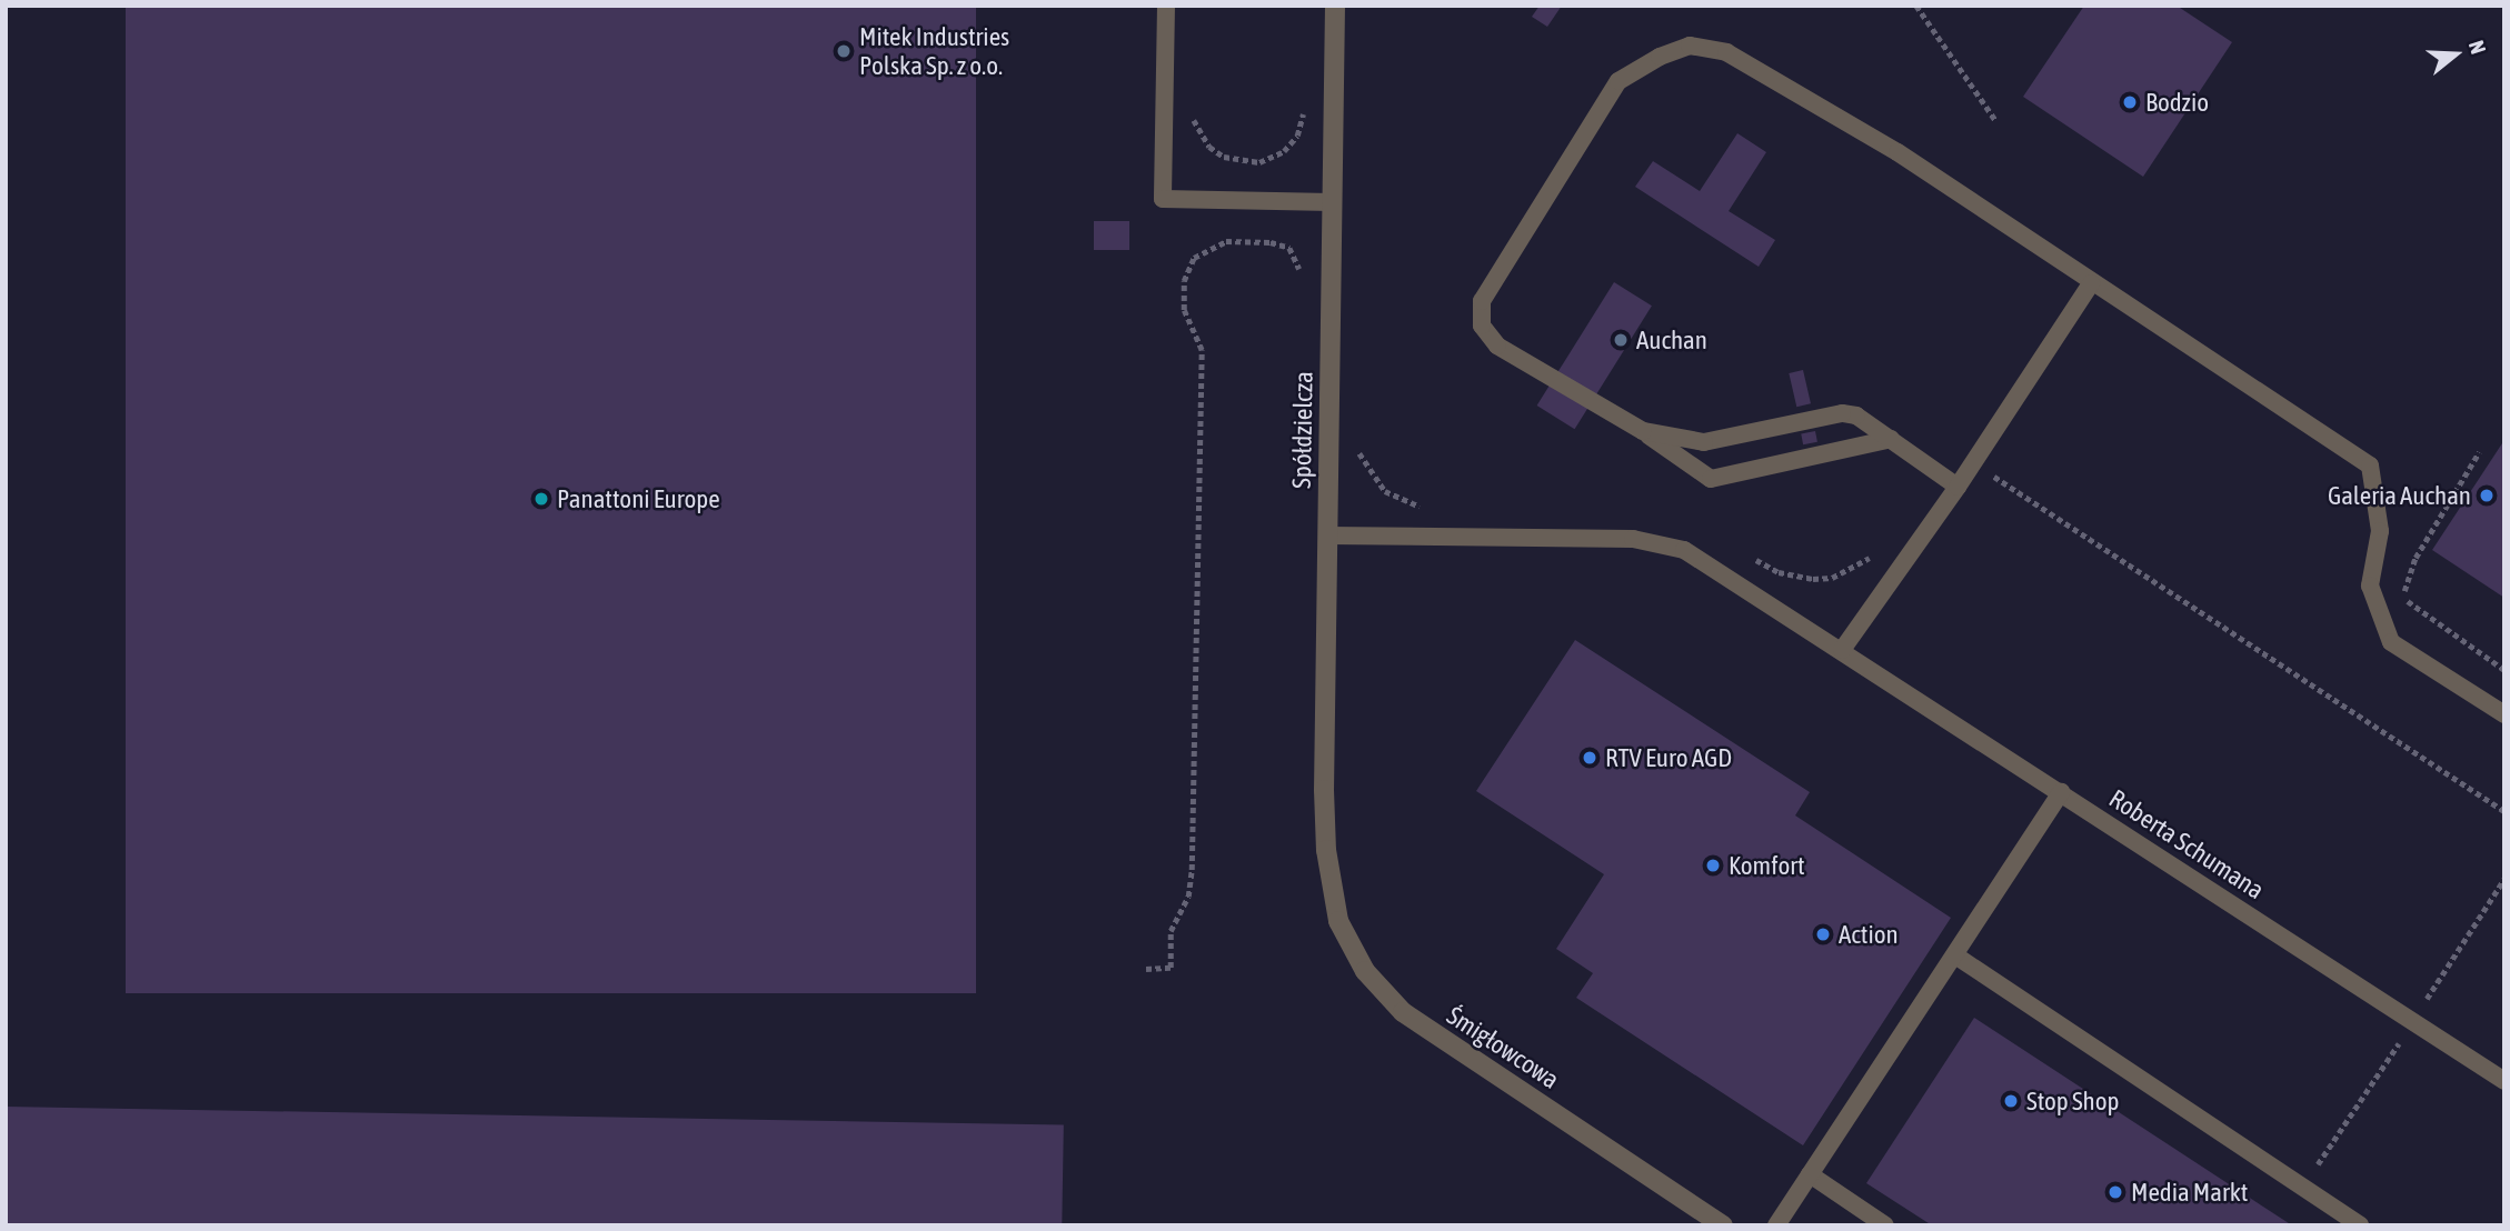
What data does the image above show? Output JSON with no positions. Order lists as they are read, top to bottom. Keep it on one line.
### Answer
{"streets":{"street":["Spółdzielcza","Śmigłowcowa"],"lane":["Roberta Schumana"]},"crossings":[["Spółdzielcza","Roberta Schumana"],["Spółdzielcza","Śmigłowcowa"]],"places":["Mitek Industries Polska Sp. z o.o.","Bodzio","Auchan","Galeria Auchan","Panattoni Europe","RTV Euro AGD","Komfort","Action","Stop Shop","Media Markt"],"north":"right"}
